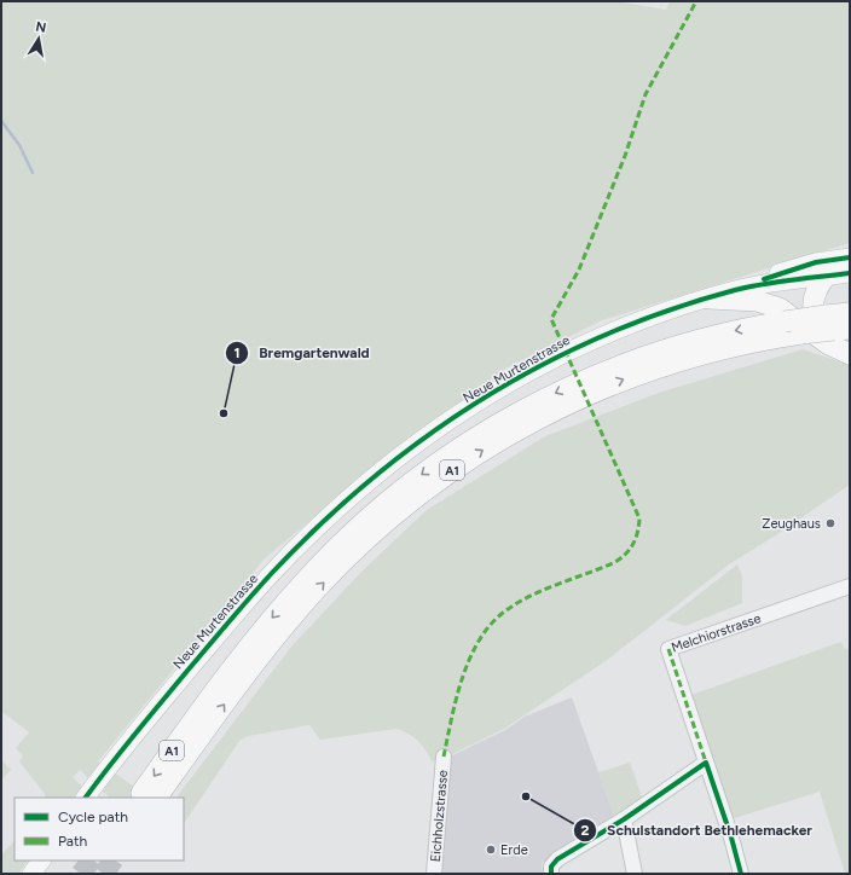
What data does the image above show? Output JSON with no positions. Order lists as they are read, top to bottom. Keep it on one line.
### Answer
{"streets":{"highway":["A1"],"main road":["Neue Murtenstrasse"],"street":["Melchiorstrasse","Eichholzstrasse"]},"places":["Bremgartenwald","Zeughaus","Schulstandort Bethlehemacker","Erde"],"legend":["Cycle path","Path"],"north":"top"}
